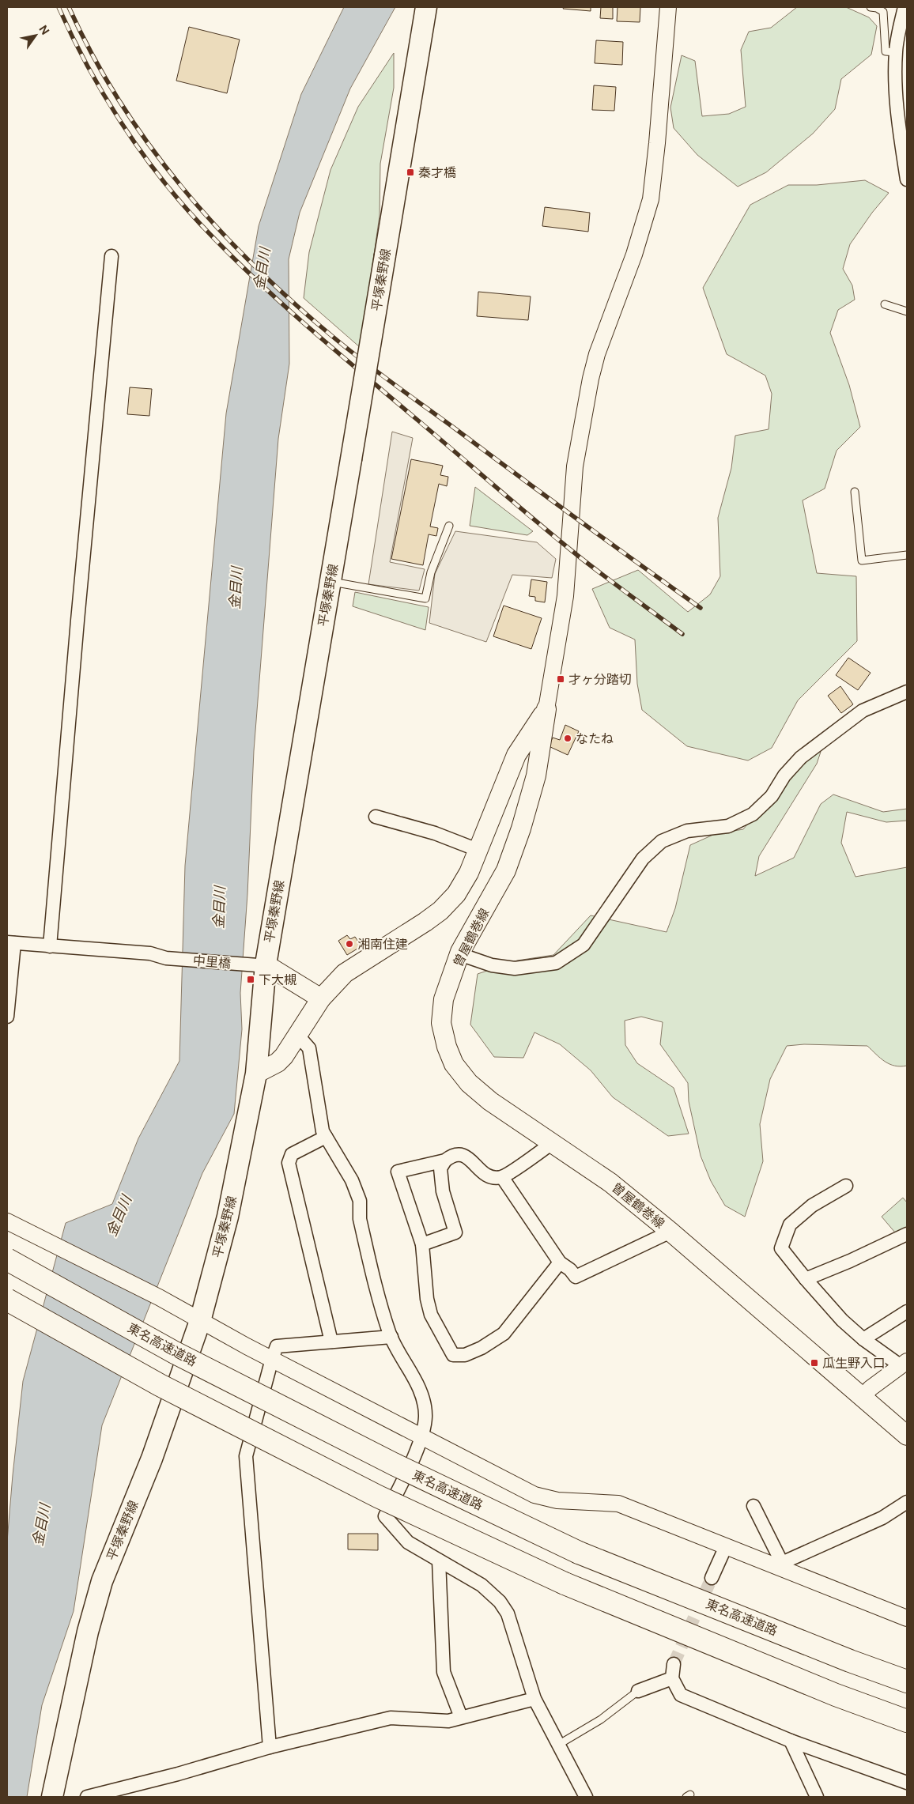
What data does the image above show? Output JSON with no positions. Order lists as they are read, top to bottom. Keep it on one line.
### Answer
{"streets":{"highway":["東名高速道路"],"main road":["平塚秦野線","曽屋鶴巻線"],"street":["中里橋"]},"crossings":[["平塚秦野線","中里橋"]],"water":["金目川"],"places":{"transit":["秦才橋","才ヶ分踏切","下大槻","瓜生野入口"],"other":["なたね","湘南住建"]},"north":"top right"}
